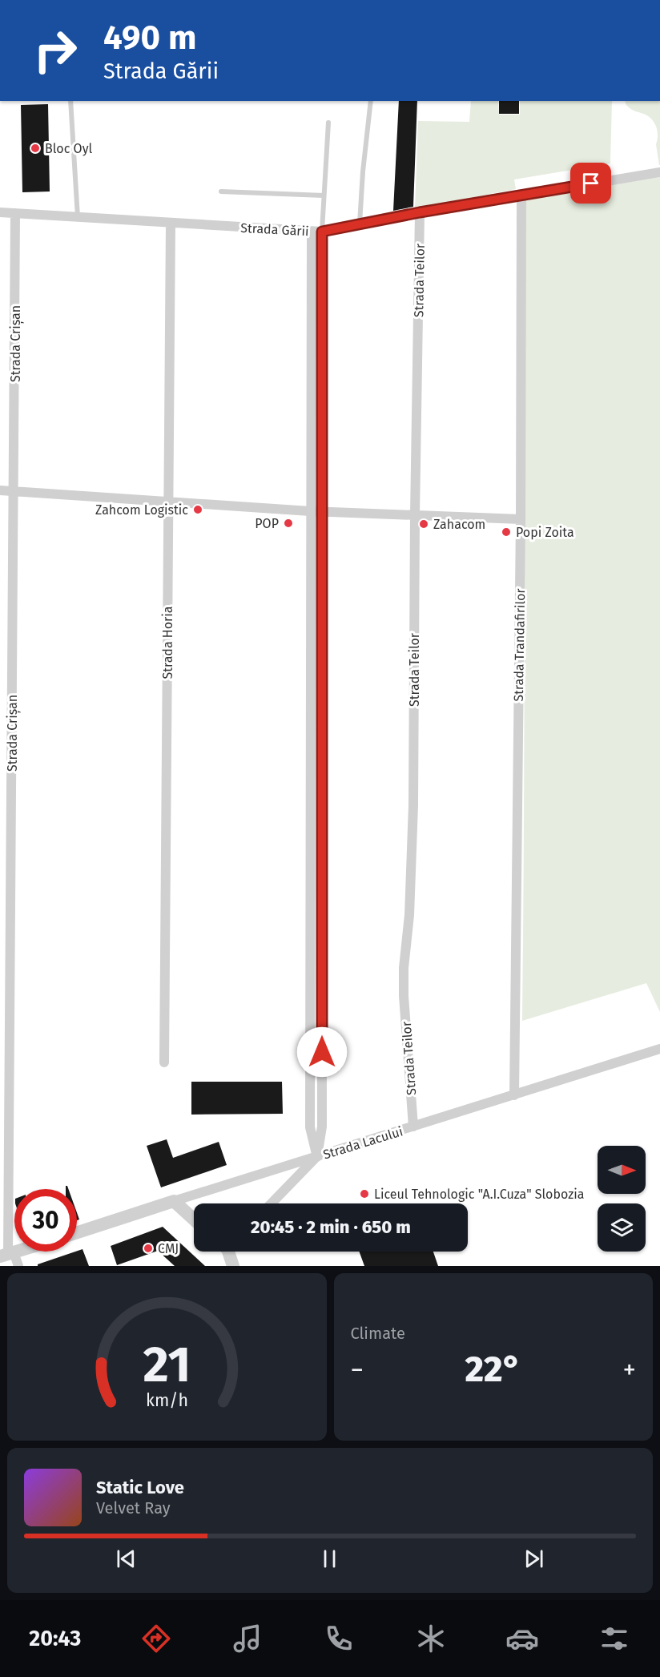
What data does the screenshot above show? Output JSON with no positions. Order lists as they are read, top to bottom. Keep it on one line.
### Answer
{"streets":{"street":["Strada Gării","Strada Teilor","Strada Crișan","Strada Horia","Strada Trandafirilor","Strada Lacului"]},"crossings":[["Strada Gării","Strada Teilor"],["Strada Gării","Strada Crișan"],["Strada Gării","Strada Horia"],["Strada Gării","Strada Trandafirilor"],["Strada Teilor","Strada Lacului"],["Strada Trandafirilor","Strada Lacului"]],"places":["Bloc Oyl","Zahcom Logistic","POP","Zahacom","Popi Zoita","Liceul Tehnologic \"A.I.Cuza\" Slobozia","CMJ"],"north":"right","page":{"turn":["490 m","Strada Gării"],"limit":"30","trip":"20:45 · 2 min · 650 m","tile":"Climate","heat":["−","22°","+"],"song":["Static Love","Velvet Ray"],"tabs":"20:43","gauge":["21","km/h"]}}
